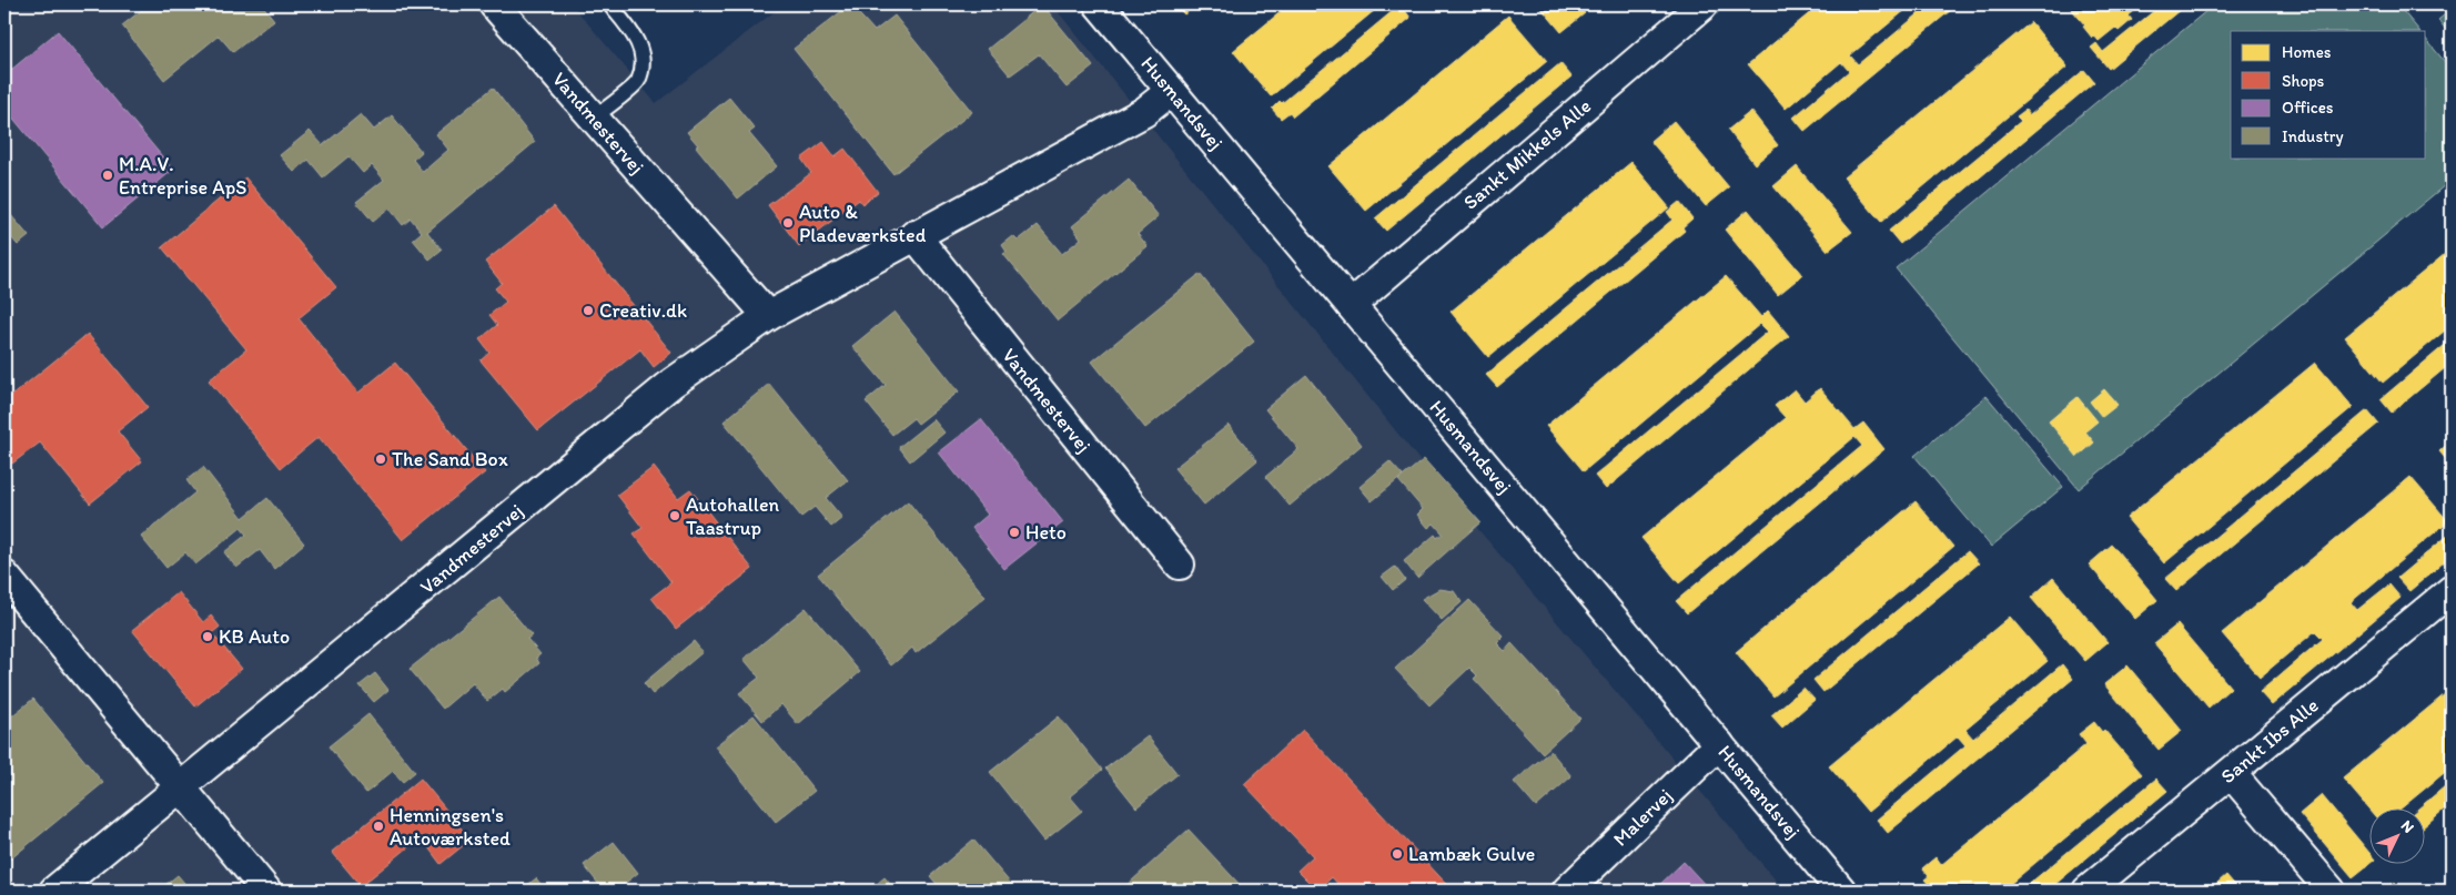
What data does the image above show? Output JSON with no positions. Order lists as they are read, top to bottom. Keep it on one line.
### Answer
{"streets":{"street":["Husmandsvej","Vandmestervej","Sankt Mikkels Alle","Sankt Ibs Alle","Malervej"]},"crossings":[["Husmandsvej","Vandmestervej"],["Husmandsvej","Sankt Mikkels Alle"],["Husmandsvej","Malervej"]],"places":["M.A.V. Entreprise ApS","Auto & Pladeværksted","Creativ.dk","The Sand Box","Autohallen Taastrup","Heto","KB Auto","Henningsen's Autoværksted","Lambæk Gulve"],"legend":["Homes","Shops","Offices","Industry"],"north":"top right"}
